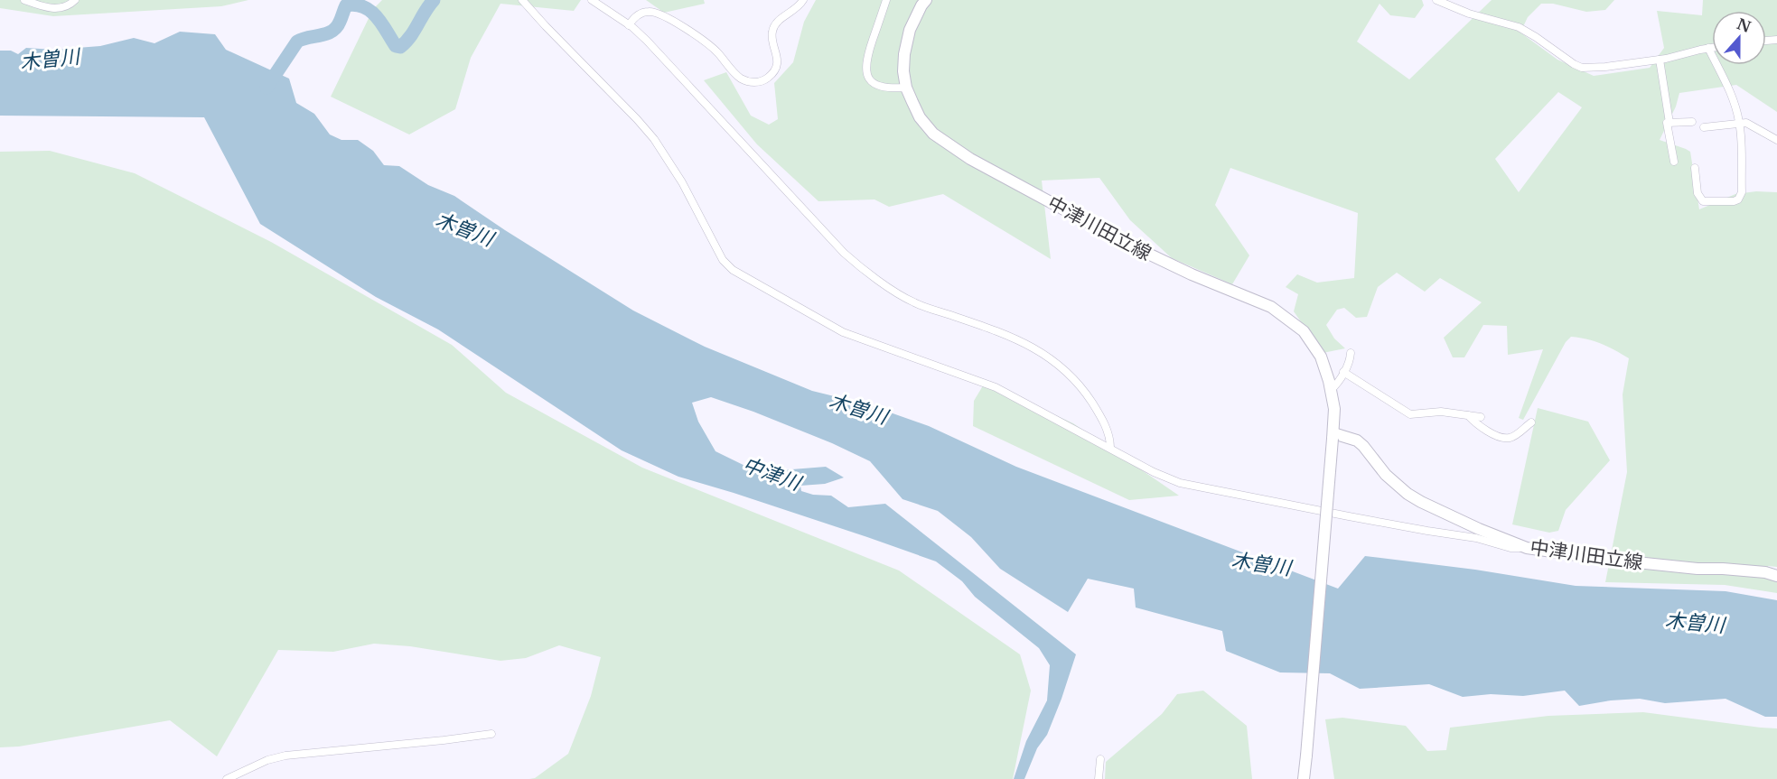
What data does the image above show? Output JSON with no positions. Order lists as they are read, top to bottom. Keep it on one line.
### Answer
{"streets":{"main road":["中津川田立線"]},"water":["木曽川","中津川"],"north":"top"}
